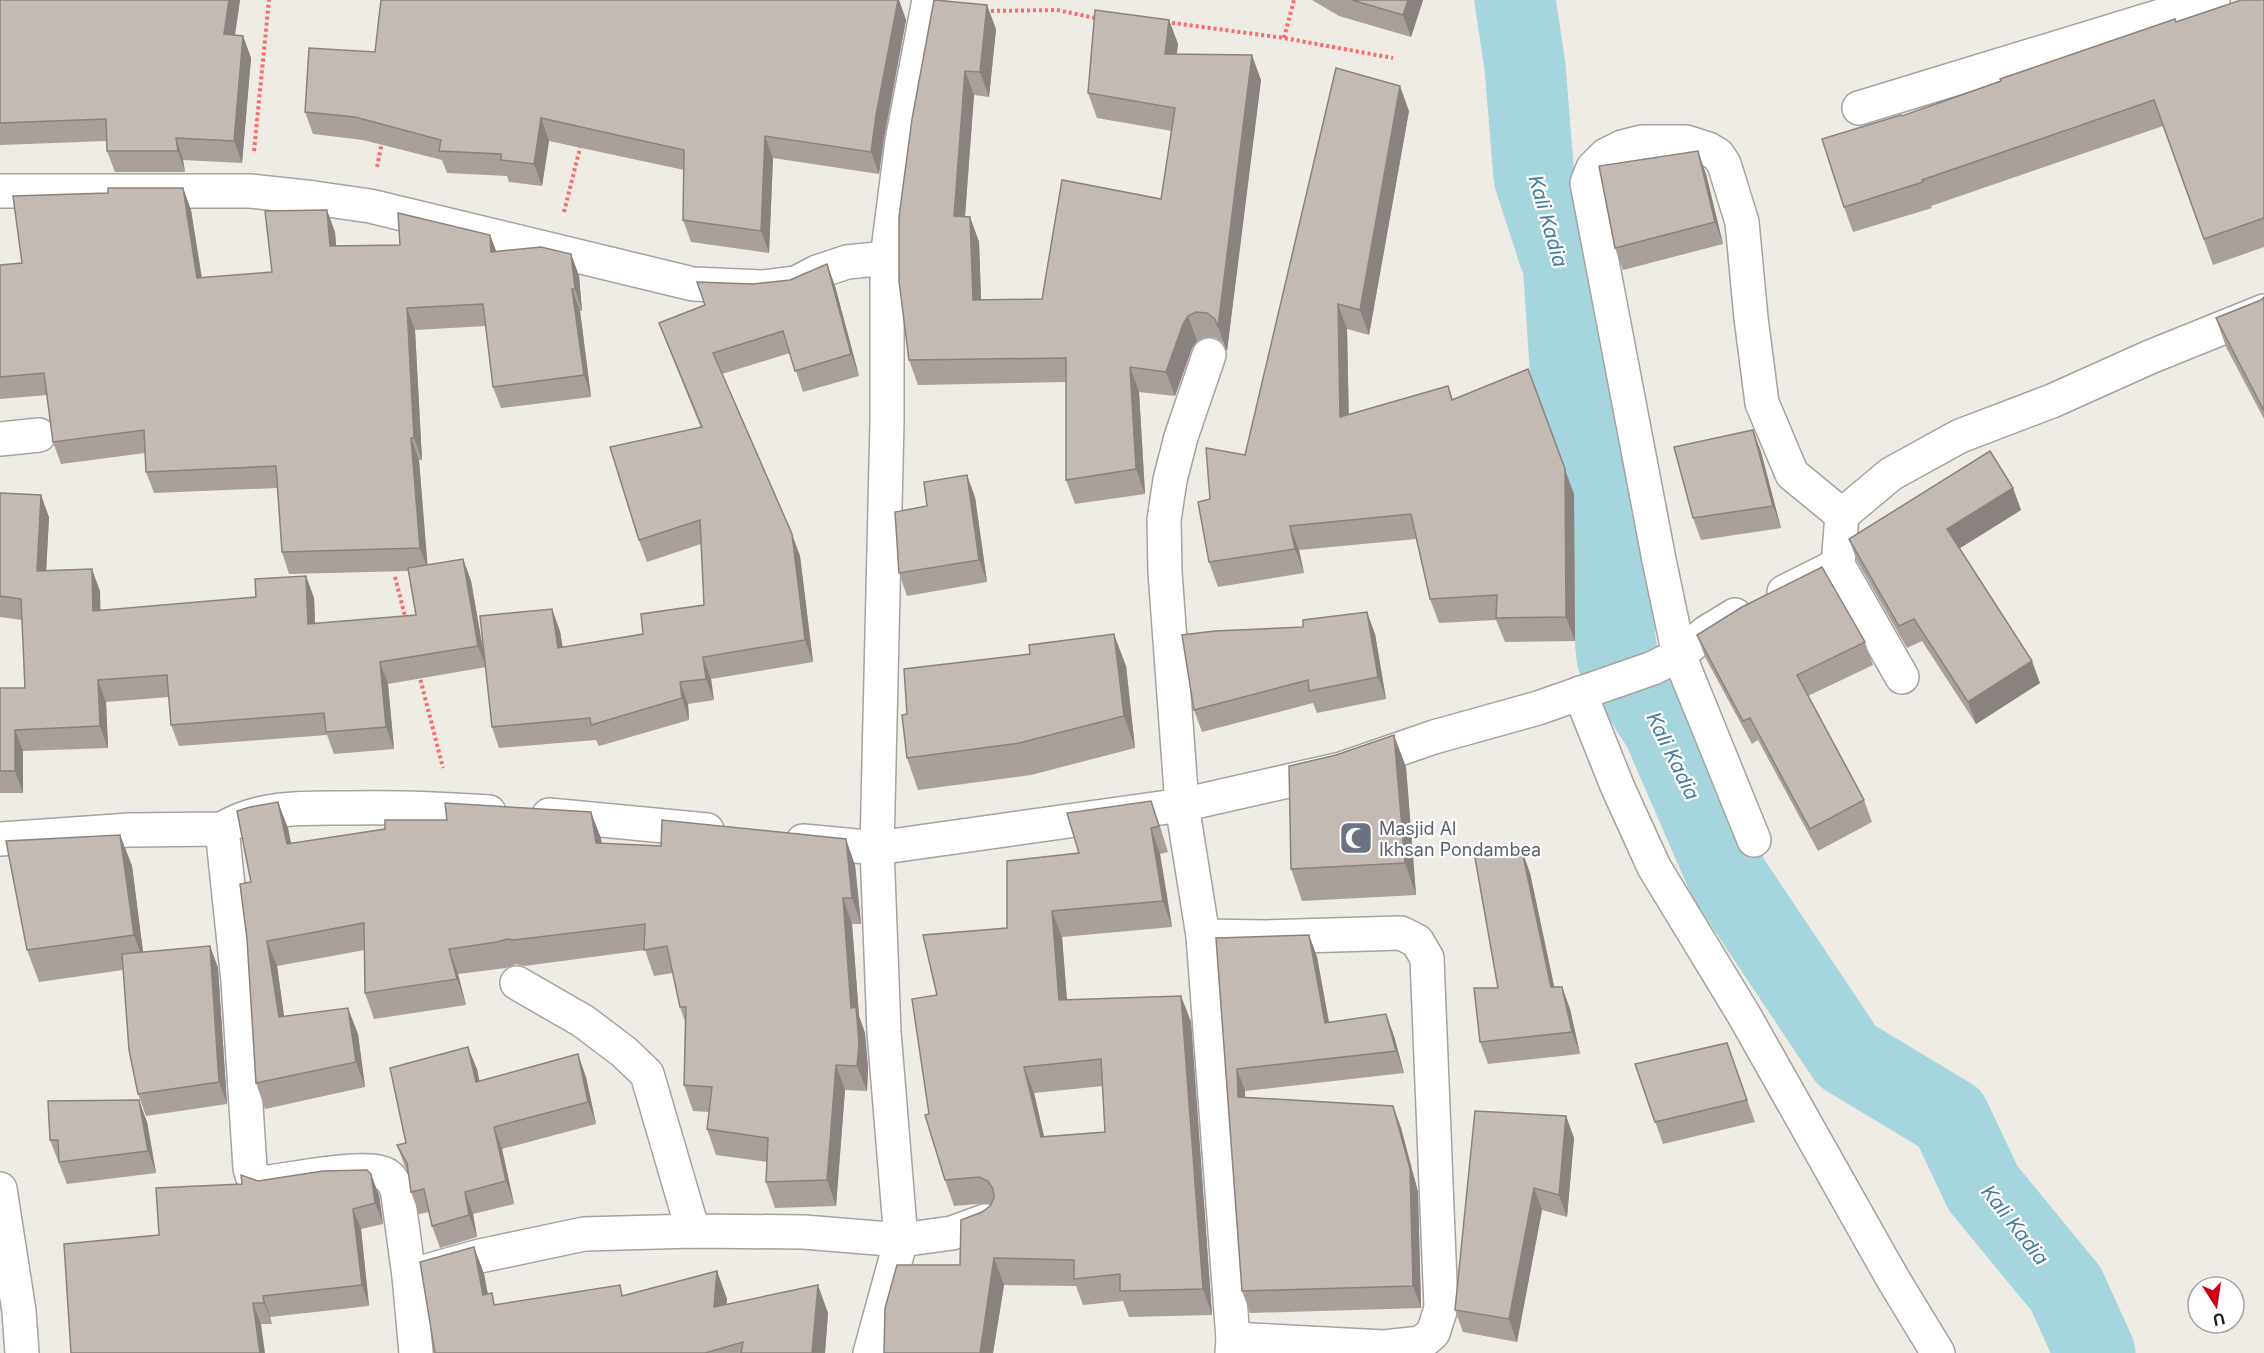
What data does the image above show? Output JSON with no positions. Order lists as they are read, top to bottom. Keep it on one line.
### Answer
{"water":["Kali Kadia"],"places":{"mosque":["Masjid Al Ikhsan Pondambea"]},"north":"bottom"}
